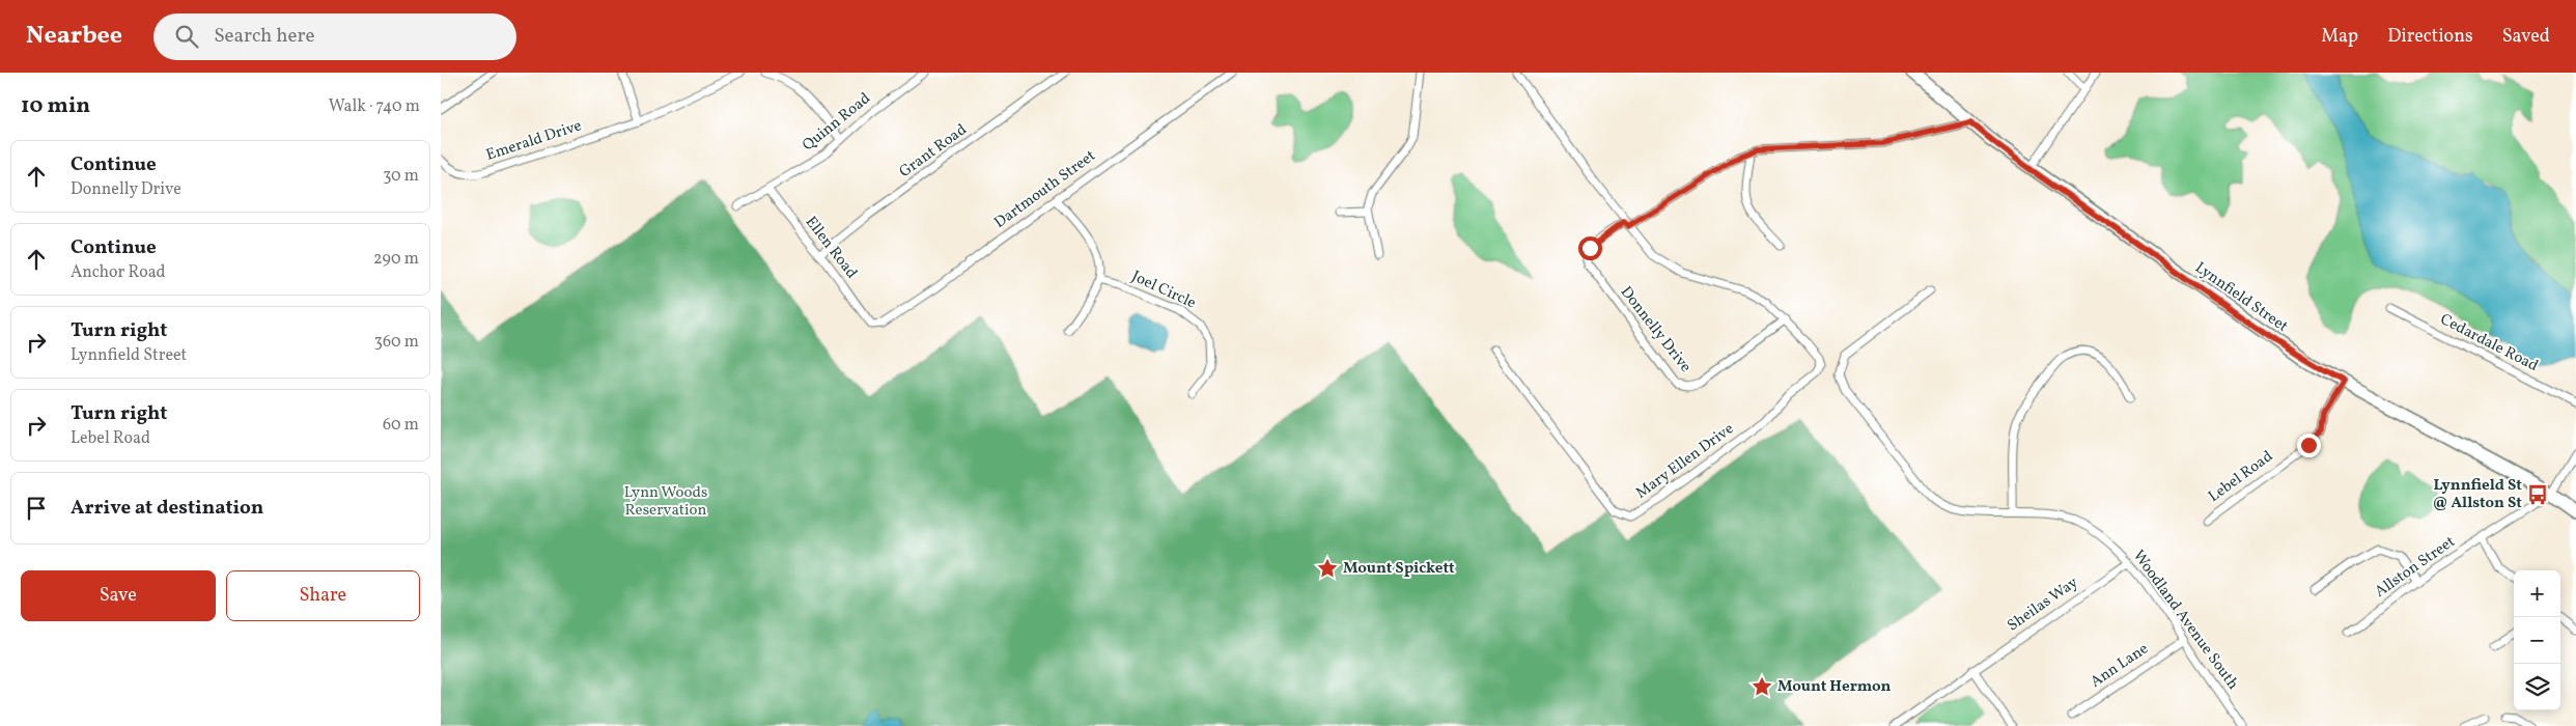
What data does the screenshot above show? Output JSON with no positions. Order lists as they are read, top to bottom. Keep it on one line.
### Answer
{"streets":{"main road":["Lynnfield Street"],"street":["Quinn Road","Emerald Drive","Grant Road","Dartmouth Street","Ellen Road","Joel Circle","Donnelly Drive","Cedardale Road","Mary Ellen Drive","Lebel Road","Allston Street","Sheilas Way","Woodland Avenue South","Ann Lane"]},"crossings":[["Quinn Road","Ellen Road"],["Grant Road","Ellen Road"],["Dartmouth Street","Ellen Road"],["Lynnfield Street","Lebel Road"],["Lynnfield Street","Allston Street"],["Donnelly Drive","Mary Ellen Drive"],["Sheilas Way","Woodland Avenue South"],["Woodland Avenue South","Ann Lane"]],"parks":["Lynn Woods Reservation"],"places":{"bus stop":["Lynnfield St @ Allston St"],"place":["Mount Spickett","Mount Hermon"]},"page":{"header":"Nearbee","search":"Search here","nav":["Map","Directions","Saved"],"heading":["10 min","Walk · 740 m"],"list":[["Continue","Donnelly Drive","30 m"],["Continue","Anchor Road","290 m"],["Turn right","Lynnfield Street","360 m"],["Turn right","Lebel Road","60 m"],"Arrive at destination"],"buttons":["Save","Share"],"map_buttons":["+","−"]}}
